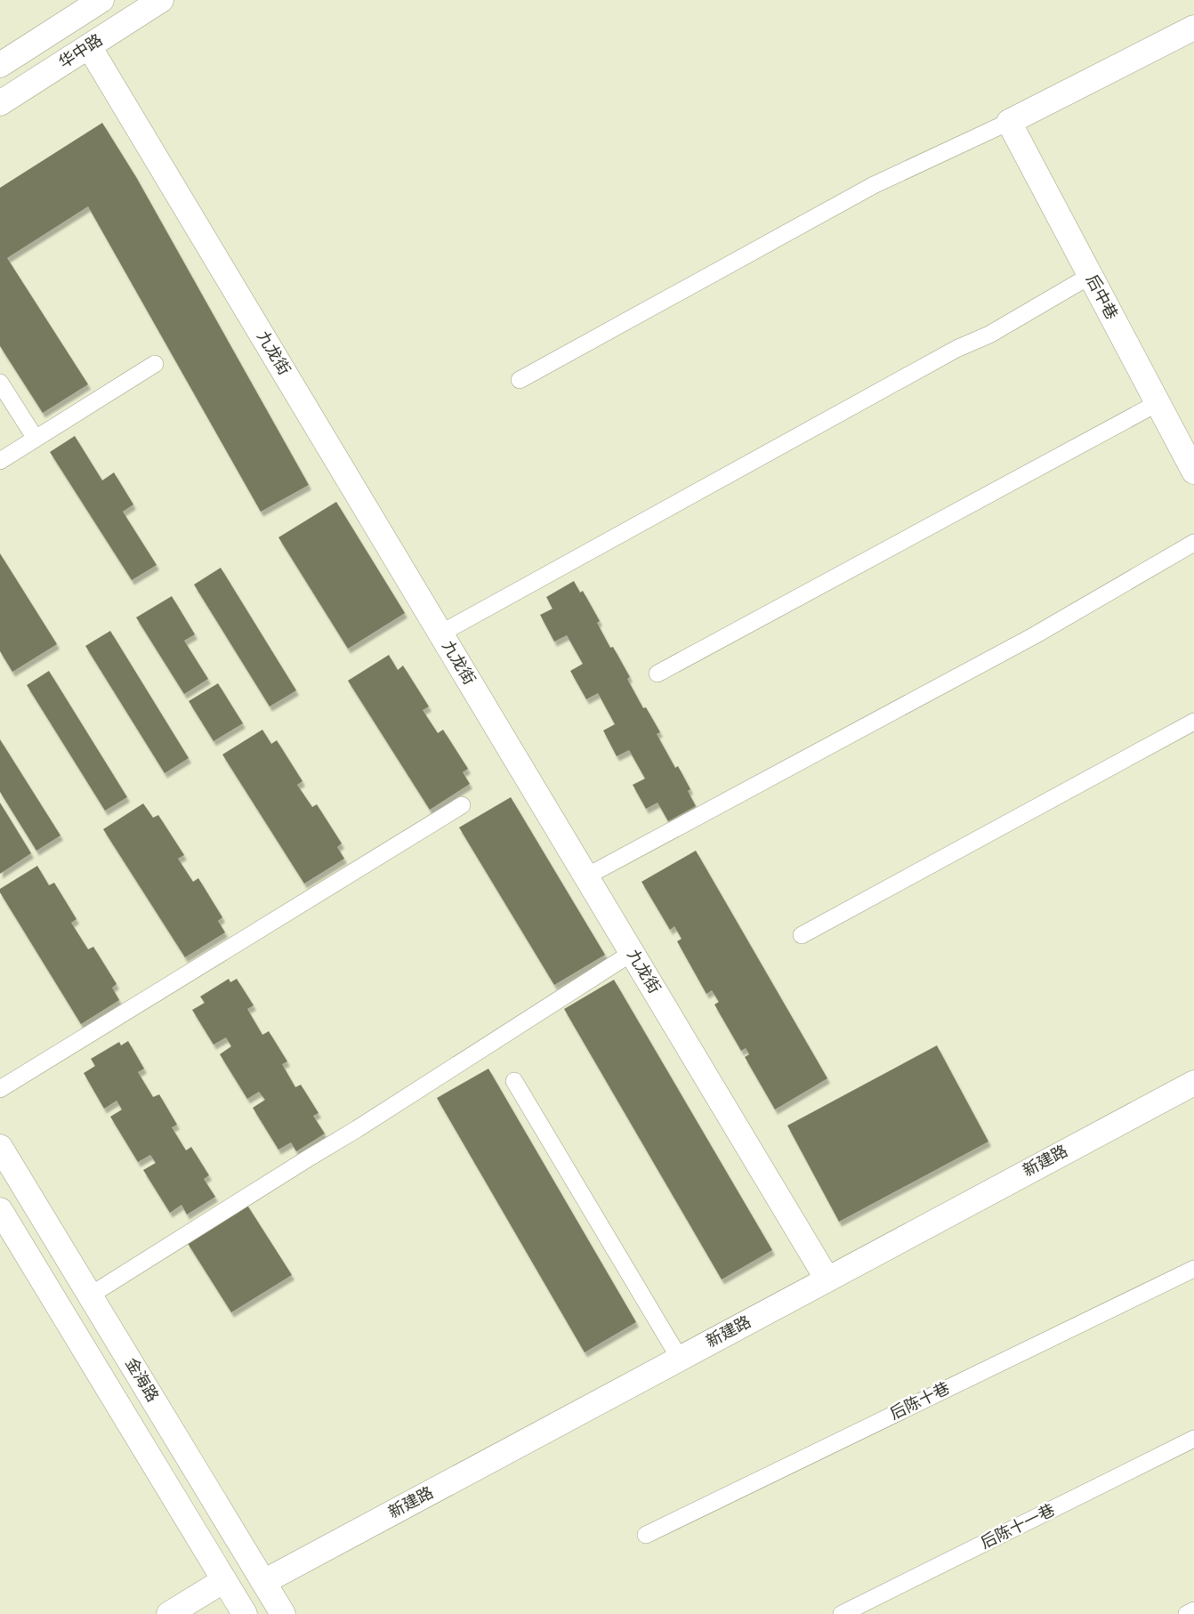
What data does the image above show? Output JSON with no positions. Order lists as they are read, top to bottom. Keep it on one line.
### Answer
{"streets":{"street":["华中路","后中巷","九龙街","新建路","金海路"],"lane":["后陈十巷","后陈十一巷"]},"crossings":[["华中路","九龙街"],["九龙街","新建路"],["新建路","金海路"]]}
